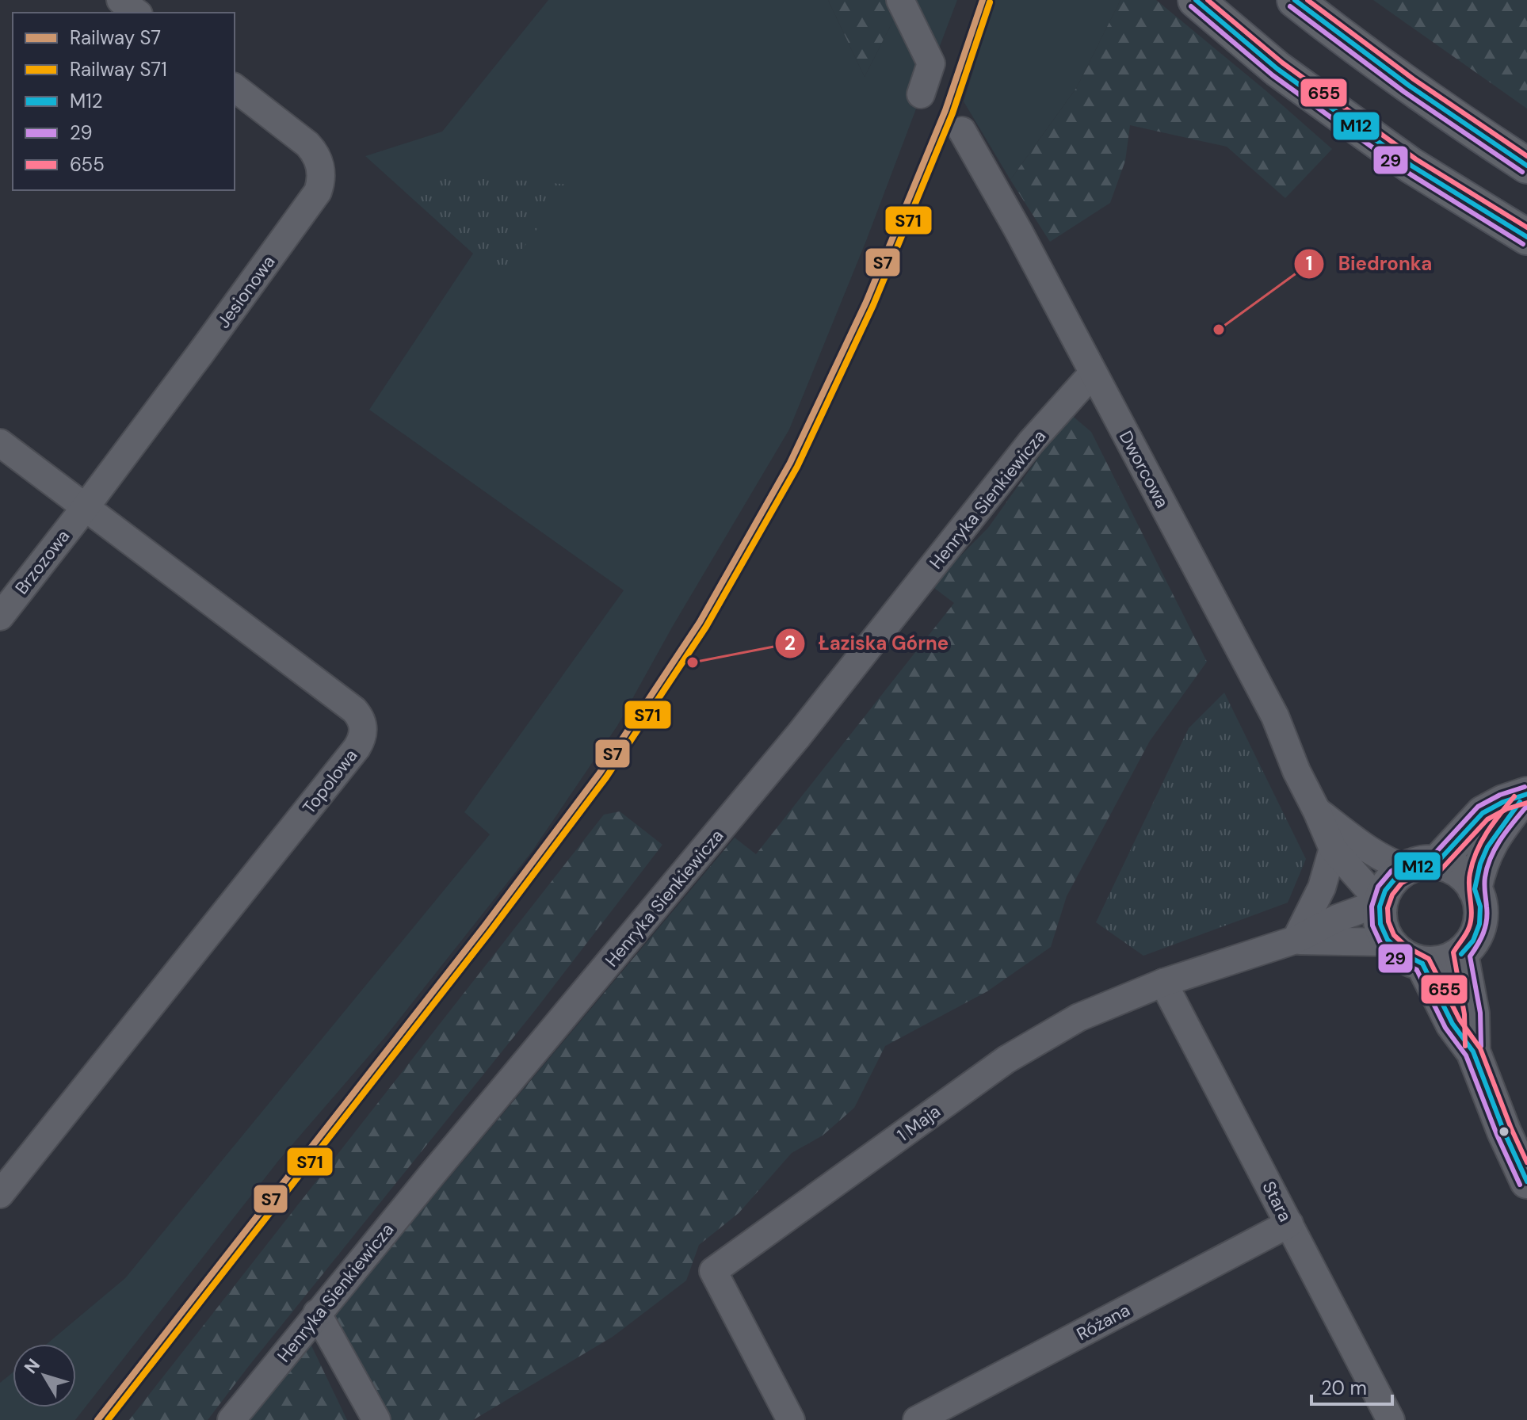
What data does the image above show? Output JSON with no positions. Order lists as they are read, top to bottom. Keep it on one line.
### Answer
{"streets":{"street":["Jesionowa","Dworcowa","Henryka Sienkiewicza","Brzozowa","Topolowa","1 Maja","Stara","Różana"]},"crossings":[["Jesionowa","Brzozowa"],["Jesionowa","Topolowa"],["Dworcowa","Henryka Sienkiewicza"],["Dworcowa","1 Maja"],["Brzozowa","Topolowa"],["1 Maja","Stara"],["Stara","Różana"]],"places":["Biedronka","Łaziska Górne"],"lines":["rail line S7","transit line M12","transit line 655","rail line S71","transit line 29"],"legend":["Railway S7","Railway S71","M12","29","655"],"scale_bar":"20 m","north":"top left"}
